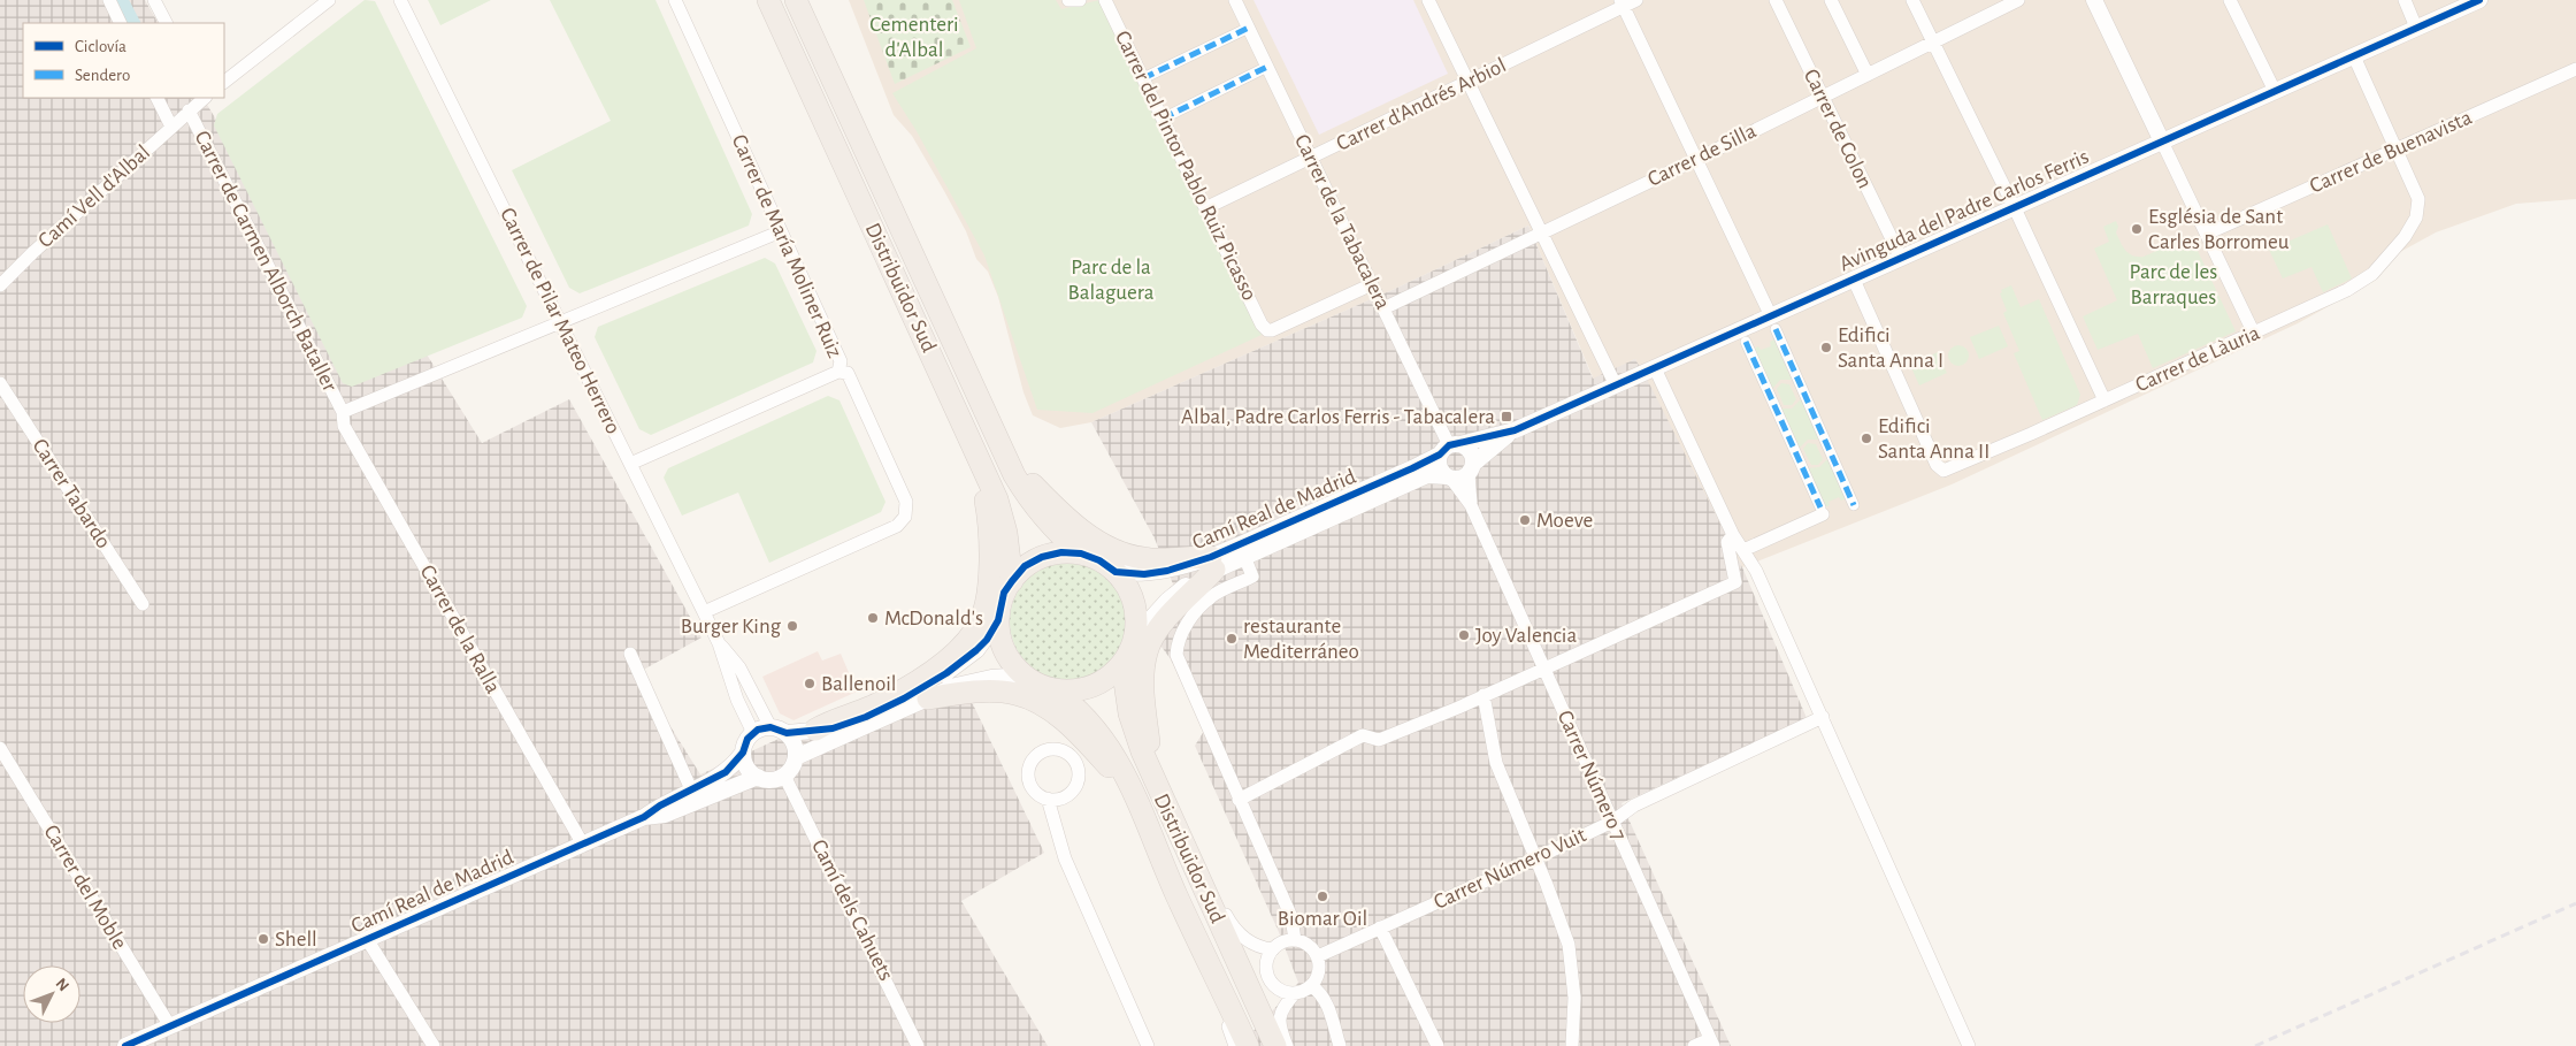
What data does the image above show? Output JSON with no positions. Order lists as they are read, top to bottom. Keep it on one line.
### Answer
{"streets":{"highway":["Distribuïdor Sud"],"street":["Carrer d'Andrés Arbiol","Carrer de Colon","Carrer de Buenavista","Carrer de Silla","Carrer del Pintor Pablo Ruiz Picasso","Camí Vell d'Albal","Avinguda del Padre Carlos Ferris","Carrer de la Tabacalera","Carrer de María Moliner Ruiz","Carrer de Carmen Alborch Bataller","Carrer de Pilar Mateo Herrero","Carrer de Làuria","Carrer Tabardo","Camí Real de Madrid","Carrer de la Ralla","Carrer Número 7","Carrer Número Vuit","Carrer del Moble","Camí dels Cahuets"]},"crossings":[["Carrer d'Andrés Arbiol","Carrer del Pintor Pablo Ruiz Picasso"],["Carrer d'Andrés Arbiol","Carrer de la Tabacalera"],["Carrer de Colon","Carrer de Silla"],["Carrer de Colon","Avinguda del Padre Carlos Ferris"],["Carrer de Buenavista","Carrer de Làuria"],["Carrer de Silla","Carrer de la Tabacalera"],["Carrer del Pintor Pablo Ruiz Picasso","Carrer de la Tabacalera"],["Camí Vell d'Albal","Carrer de Carmen Alborch Bataller"],["Avinguda del Padre Carlos Ferris","Carrer de la Tabacalera"],["Avinguda del Padre Carlos Ferris","Carrer de Làuria"],["Avinguda del Padre Carlos Ferris","Camí Real de Madrid"],["Avinguda del Padre Carlos Ferris","Carrer Número 7"],["Carrer de la Tabacalera","Camí Real de Madrid"],["Carrer de la Tabacalera","Carrer Número 7"],["Carrer de María Moliner Ruiz","Carrer de Pilar Mateo Herrero"],["Carrer de Carmen Alborch Bataller","Carrer de la Ralla"],["Distribuïdor Sud","Camí Real de Madrid"],["Carrer de Pilar Mateo Herrero","Camí Real de Madrid"],["Carrer de Pilar Mateo Herrero","Camí dels Cahuets"],["Camí Real de Madrid","Carrer de la Ralla"],["Camí Real de Madrid","Carrer Número 7"],["Camí Real de Madrid","Carrer del Moble"],["Camí Real de Madrid","Camí dels Cahuets"],["Carrer Número 7","Carrer Número Vuit"]],"parks":["Cementeri d'Albal","Parc de la Balaguera","Parc de les Barraques"],"places":{"other":["Església de Sant Carles Borromeu","Edifici Santa Anna I","Edifici Santa Anna II","Moeve","McDonald's","Burger King","Joy Valencia","restaurante Mediterráneo","Ballenoil","Biomar Oil","Shell"],"transit":["Albal, Padre Carlos Ferris - Tabacalera"]},"legend":["Ciclovía","Sendero"],"north":"top right"}
